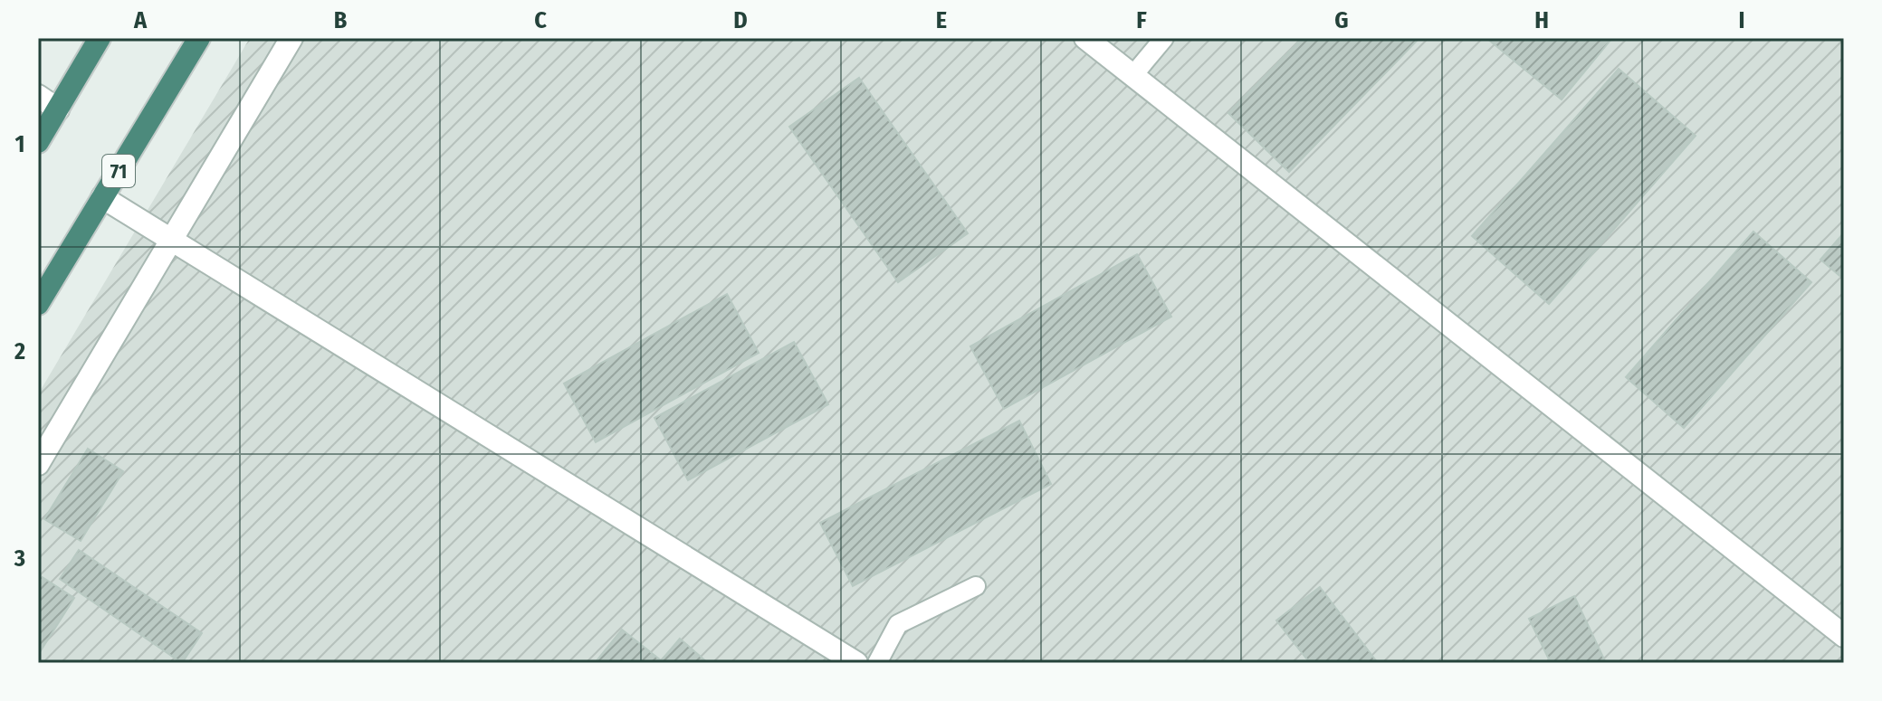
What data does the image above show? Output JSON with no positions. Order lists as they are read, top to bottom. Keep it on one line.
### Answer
{"streets":{"highway":["71"]},"grid":{"columns":["A","B","C","D","E","F","G","H","I"],"rows":["1","2","3"]}}
